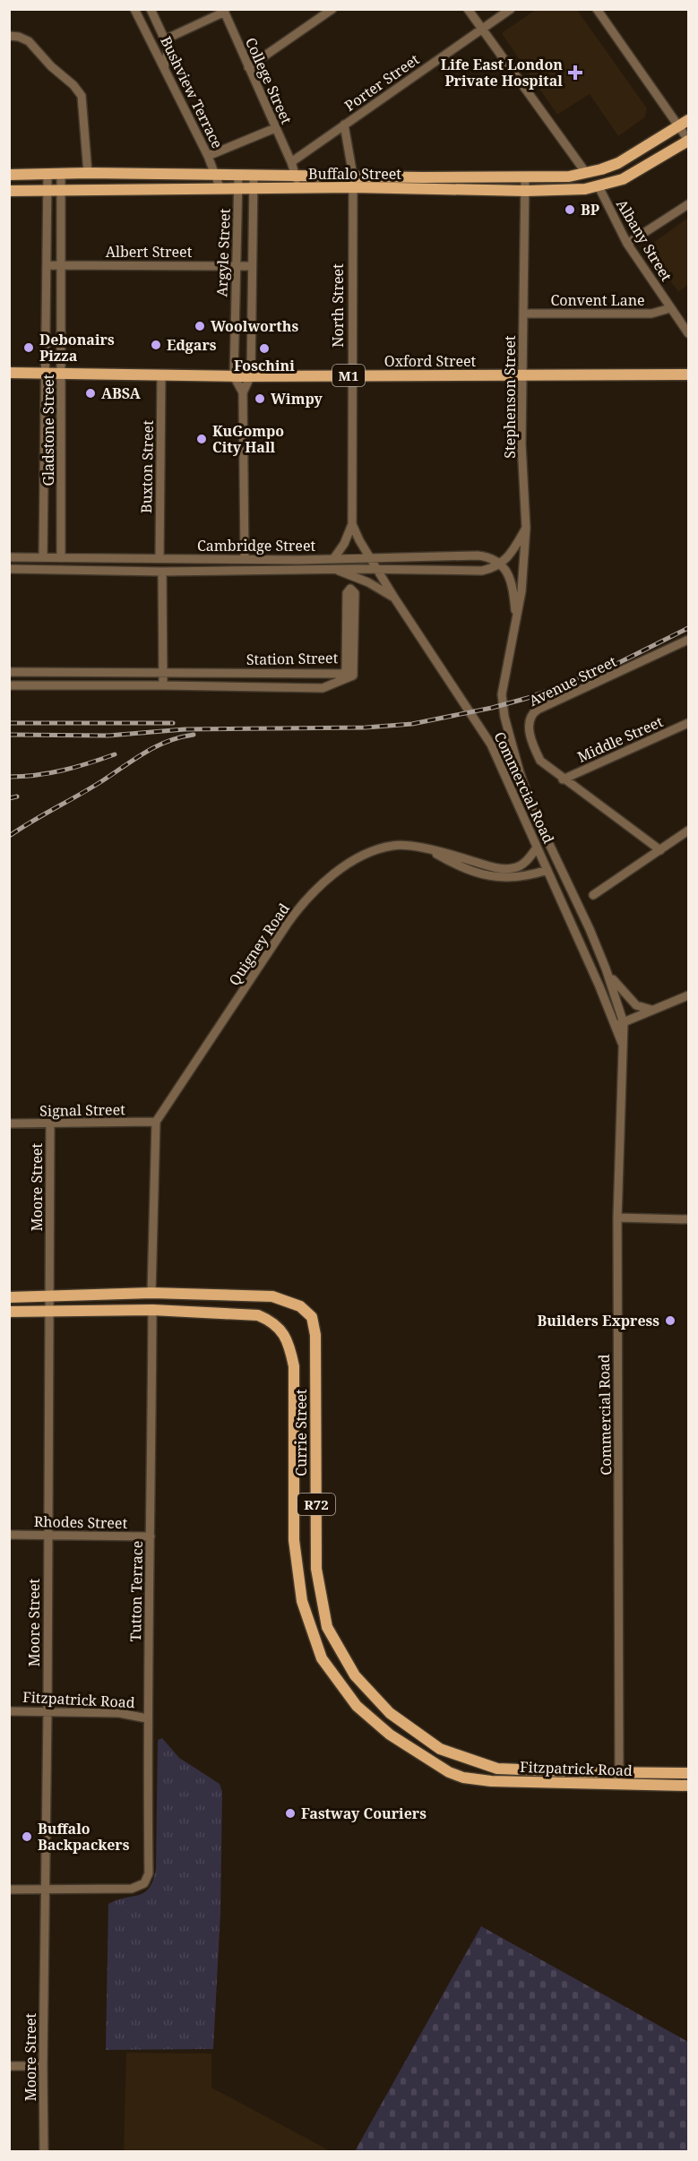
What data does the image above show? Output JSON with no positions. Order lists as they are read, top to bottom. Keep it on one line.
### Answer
{"streets":{"main road":["Buffalo Street","Oxford Street","M1","Currie Street","R72","Fitzpatrick Road"],"street":["College Street","Porter Street","Bushview Terrace","Albany Street","Albert Street","Argyle Street","Convent Lane","North Street","Stephenson Street","Gladstone Street","Buxton Street","Cambridge Street","Station Street","Avenue Street","Middle Street","Commercial Road","Quigney Road","Signal Street","Moore Street","Rhodes Street","Tutton Terrace"]},"crossings":[["College Street","Porter Street"],["Porter Street","North Street"],["Bushview Terrace","Buffalo Street"],["Buffalo Street","Albany Street"],["Buffalo Street","Argyle Street"],["Buffalo Street","North Street"],["Buffalo Street","Stephenson Street"],["Buffalo Street","Gladstone Street"],["Albany Street","Convent Lane"],["Albert Street","Argyle Street"],["Albert Street","Gladstone Street"],["Argyle Street","Oxford Street"],["Argyle Street","Cambridge Street"],["Convent Lane","Stephenson Street"],["North Street","Oxford Street"],["North Street","Cambridge Street"],["North Street","Commercial Road"],["Oxford Street","Stephenson Street"],["Oxford Street","Gladstone Street"],["Oxford Street","Buxton Street"],["Stephenson Street","Commercial Road"],["Gladstone Street","Cambridge Street"],["Buxton Street","Cambridge Street"],["Cambridge Street","Commercial Road"],["Avenue Street","Middle Street"],["Commercial Road","Quigney Road"],["Commercial Road","Fitzpatrick Road"],["Quigney Road","Signal Street"],["Signal Street","Moore Street"],["Moore Street","Currie Street"],["Moore Street","Rhodes Street"],["Moore Street","Tutton Terrace"],["Moore Street","Fitzpatrick Road"],["Currie Street","Tutton Terrace"],["Currie Street","Fitzpatrick Road"],["Rhodes Street","Tutton Terrace"],["Tutton Terrace","Fitzpatrick Road"]],"places":{"health":["Life East London Private Hospital"],"other":["BP","Woolworths","Edgars","Debonairs Pizza","Foschini","ABSA","Wimpy","KuGompo City Hall","Builders Express","Fastway Couriers","Buffalo Backpackers"]}}
